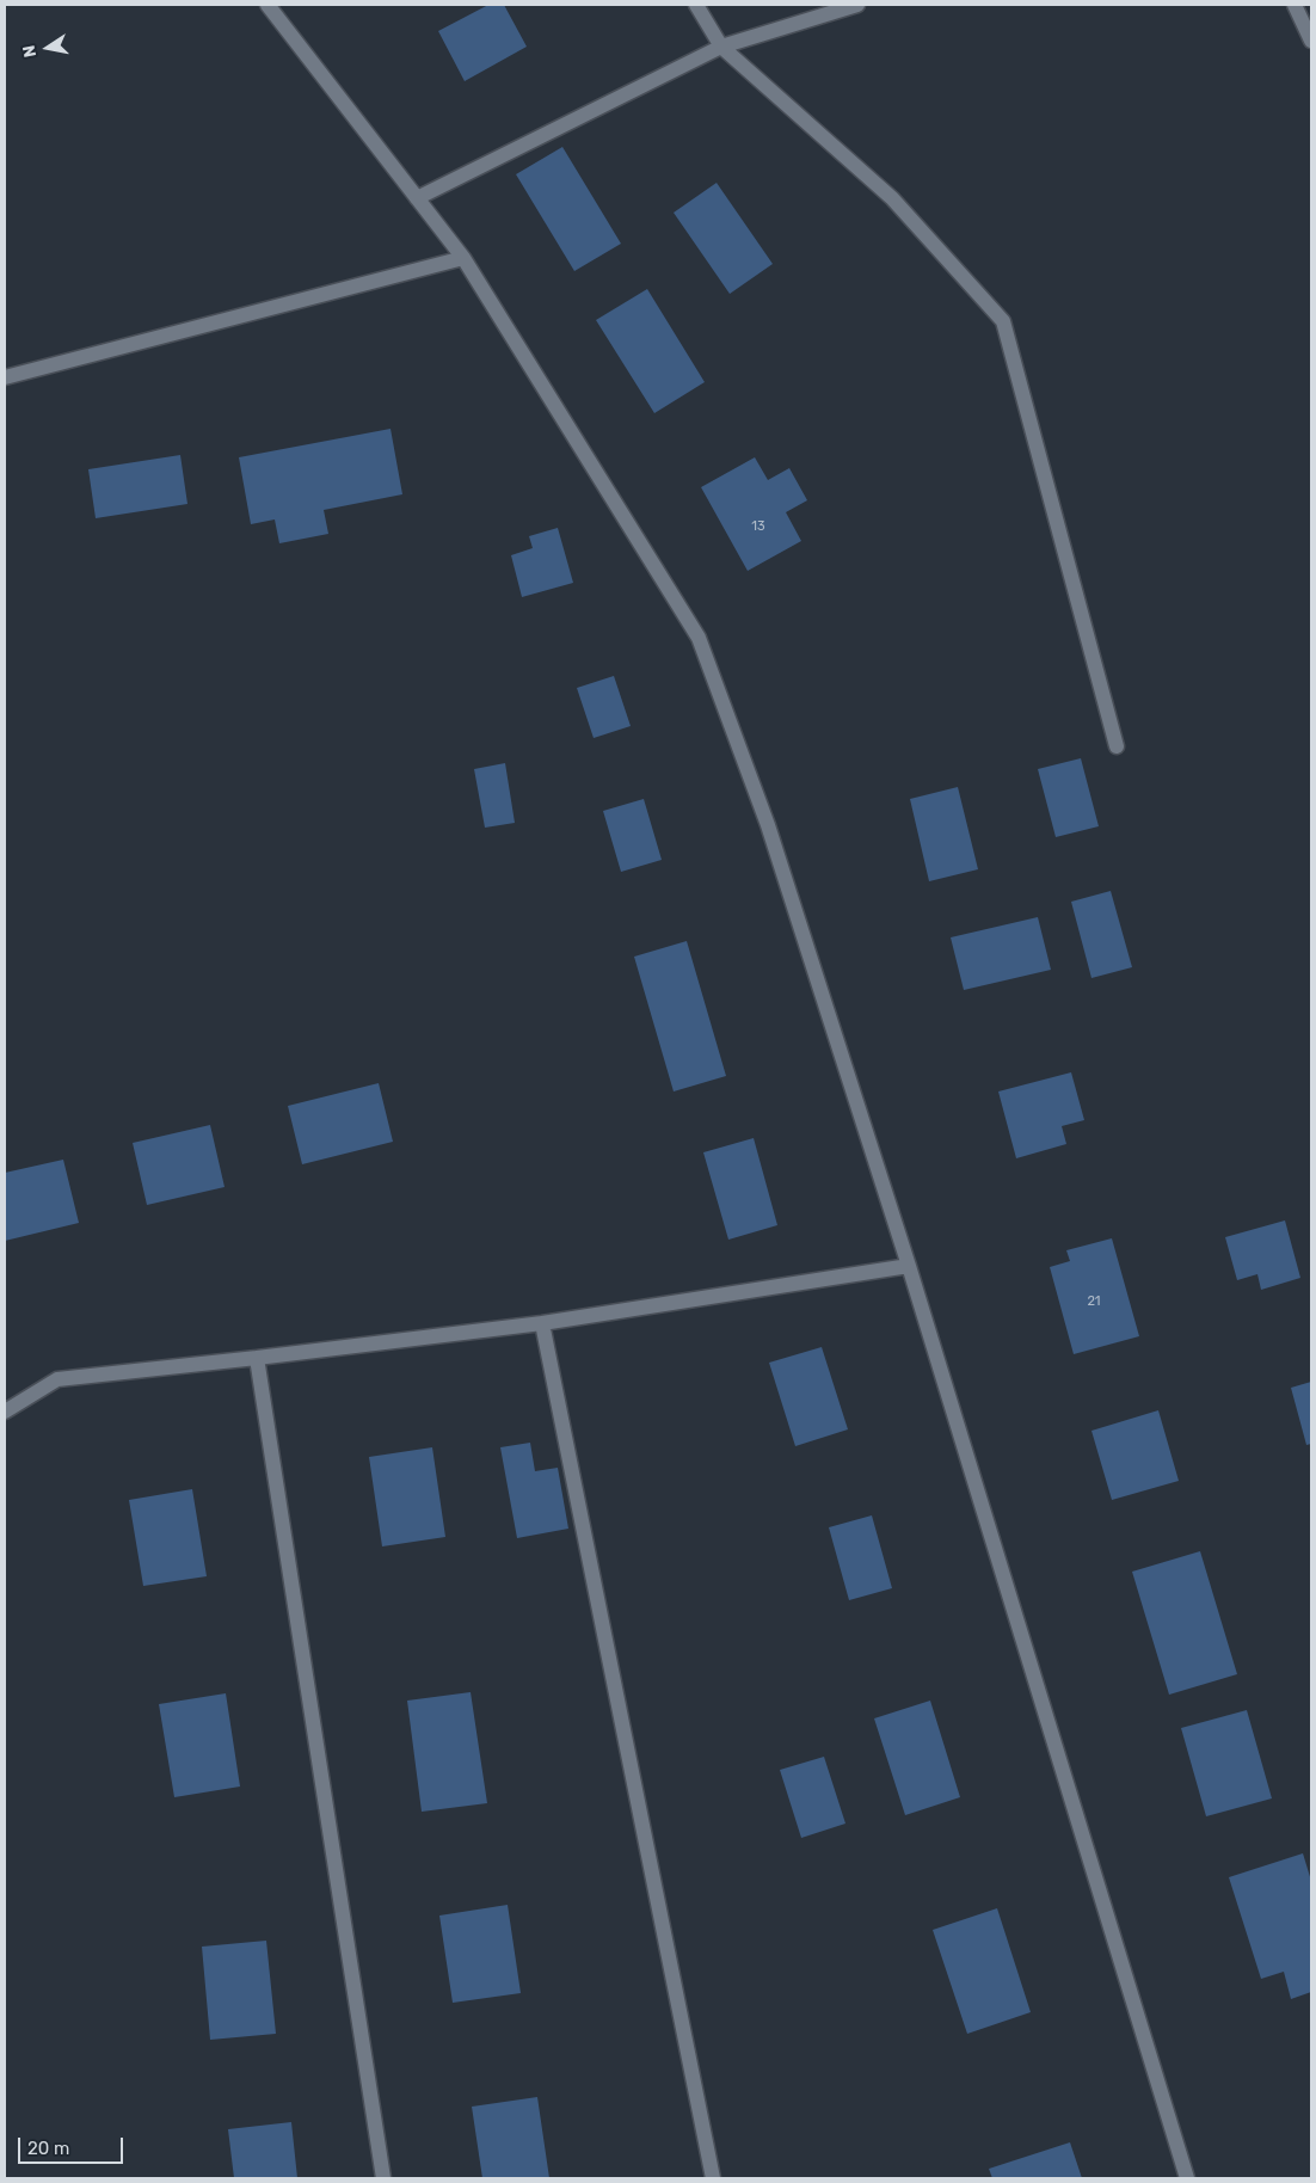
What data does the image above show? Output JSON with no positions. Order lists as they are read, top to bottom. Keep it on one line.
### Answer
{"house_numbers":["13","21"],"scale_bar":"20 m","north":"left"}
